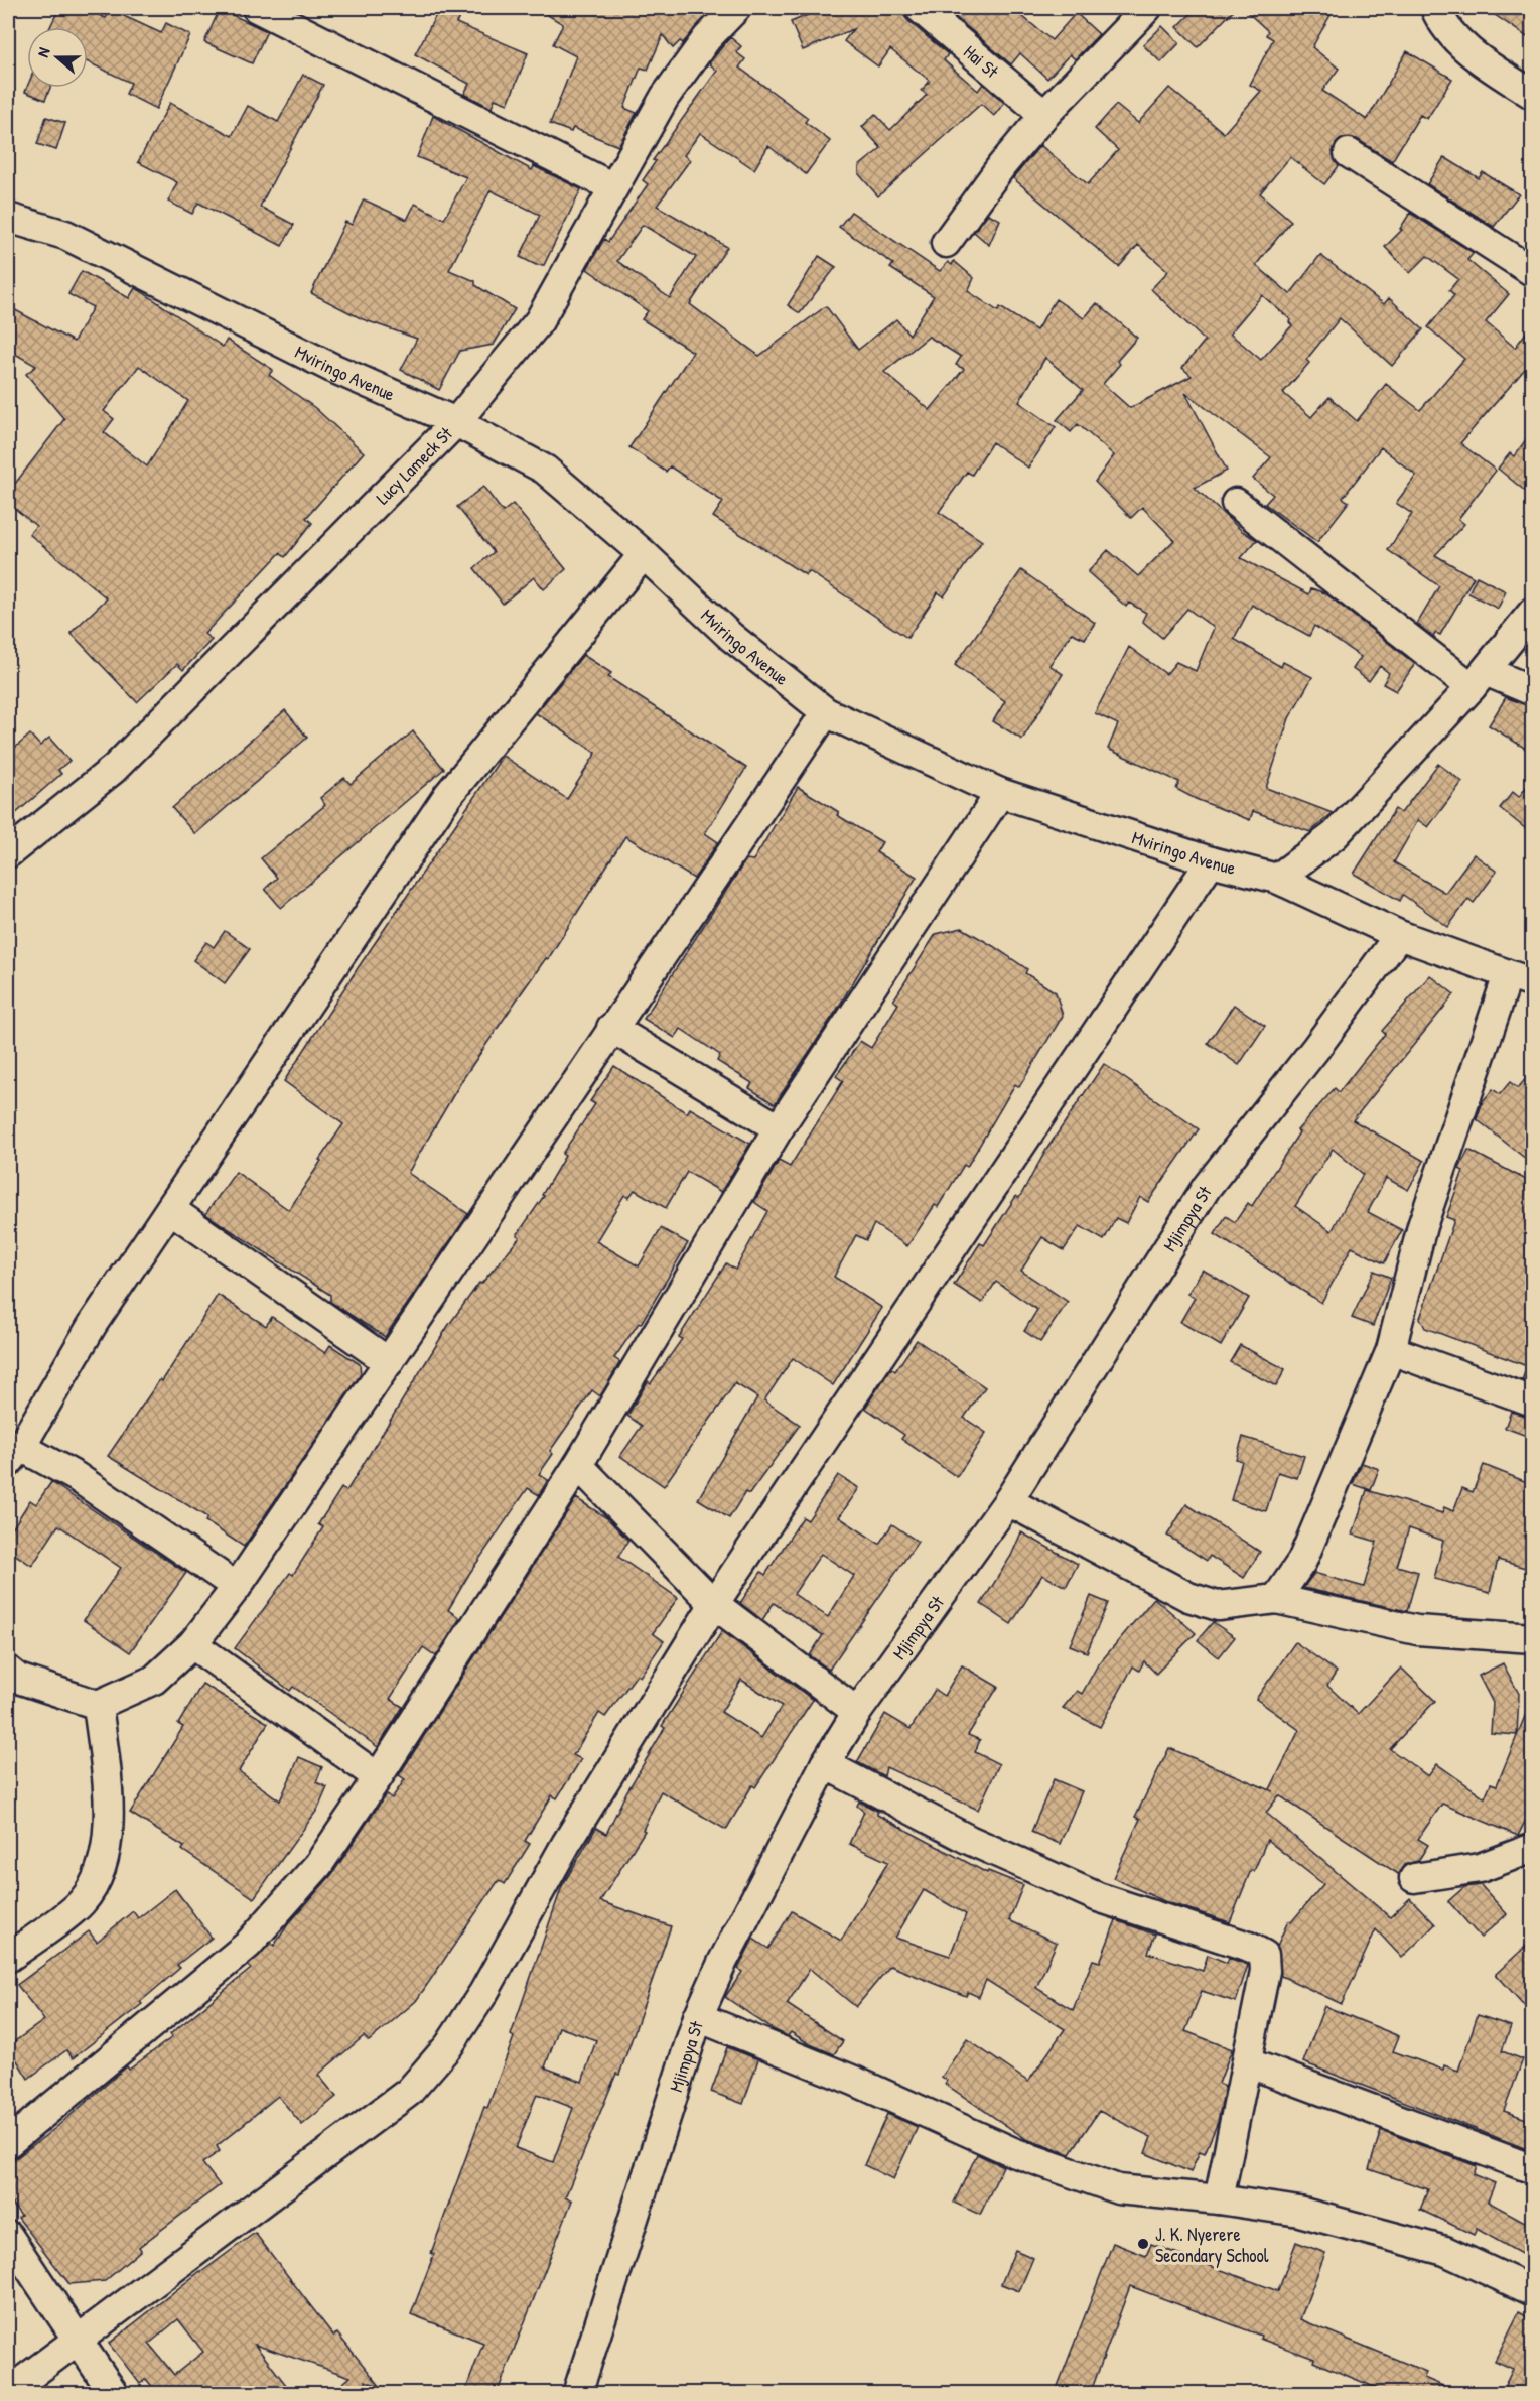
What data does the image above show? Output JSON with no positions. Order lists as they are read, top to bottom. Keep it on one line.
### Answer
{"streets":{"street":["Hai St","Mviringo Avenue","Lucy Lameck St","Mjimpya St"]},"crossings":[["Mviringo Avenue","Lucy Lameck St"],["Mviringo Avenue","Mjimpya St"]],"places":["J. K. Nyerere Secondary School"],"north":"left"}
